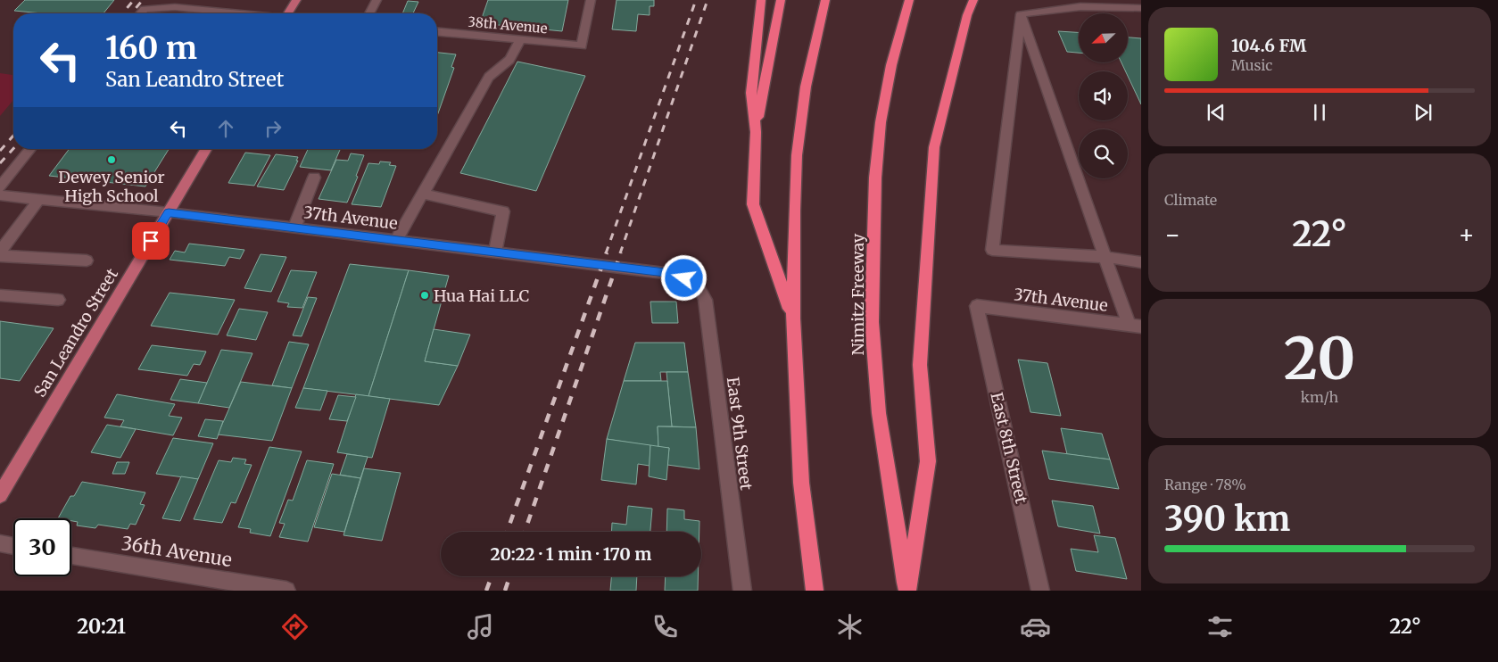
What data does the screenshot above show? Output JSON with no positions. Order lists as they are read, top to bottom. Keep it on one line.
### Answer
{"streets":{"highway":["Nimitz Freeway"],"main road":["San Leandro Street"],"street":["38th Avenue","37th Avenue","East 9th Street","East 8th Street","36th Avenue"]},"crossings":[["37th Avenue","San Leandro Street"],["37th Avenue","East 9th Street"],["37th Avenue","East 8th Street"]],"places":["Dewey Senior High School","Hua Hai LLC"],"north":"bottom left","page":{"turn":["160 m","San Leandro Street"],"song":["104.6 FM","Music"],"tile":["Climate",["20","km/h"],["Range · 78%","390 km"]],"heat":["−","22°","+"],"limit":"30","trip":"20:22 · 1 min · 170 m","tabs":["20:21","22°"]}}
